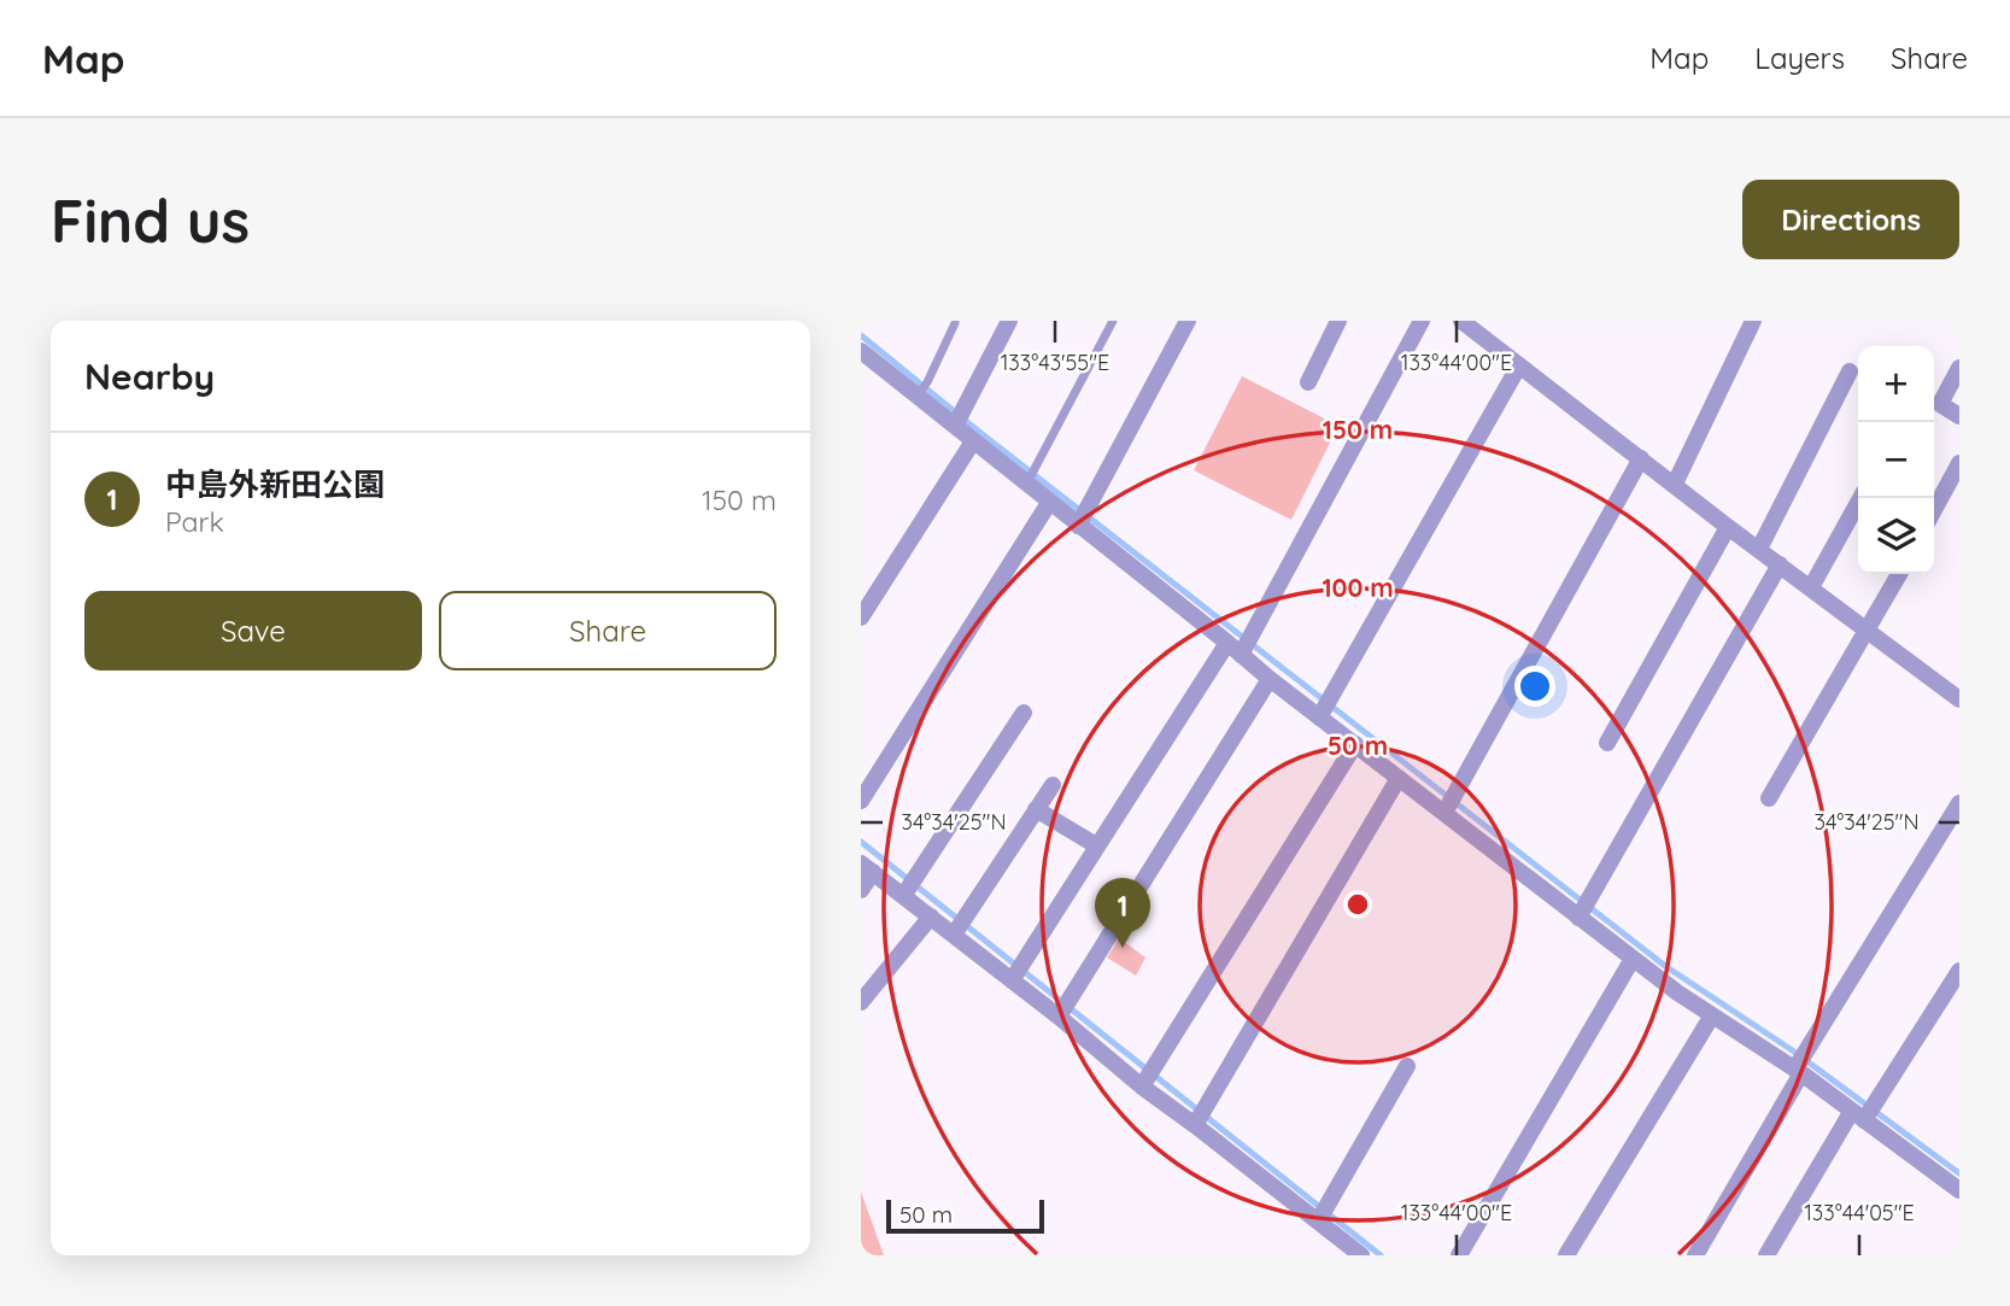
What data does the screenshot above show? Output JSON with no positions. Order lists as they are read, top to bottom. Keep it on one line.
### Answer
{"scale_bar":"50 m","page":{"header":"Map","nav":["Map","Layers","Share"],"buttons":["Directions",["Save","Share"]],"title":"Find us","heading":"Nearby","map_buttons":["+","−"],"list":[{"mark":"1","name":"中島外新田公園","note":"Park","value":"150 m"}],"pins":"1","scale":"50 m"},"coordinates":["133°43'55\"E","133°44'00\"E","34°34'25\"N","133°44'05\"E"],"rings":["150 m","100 m","50 m"]}
